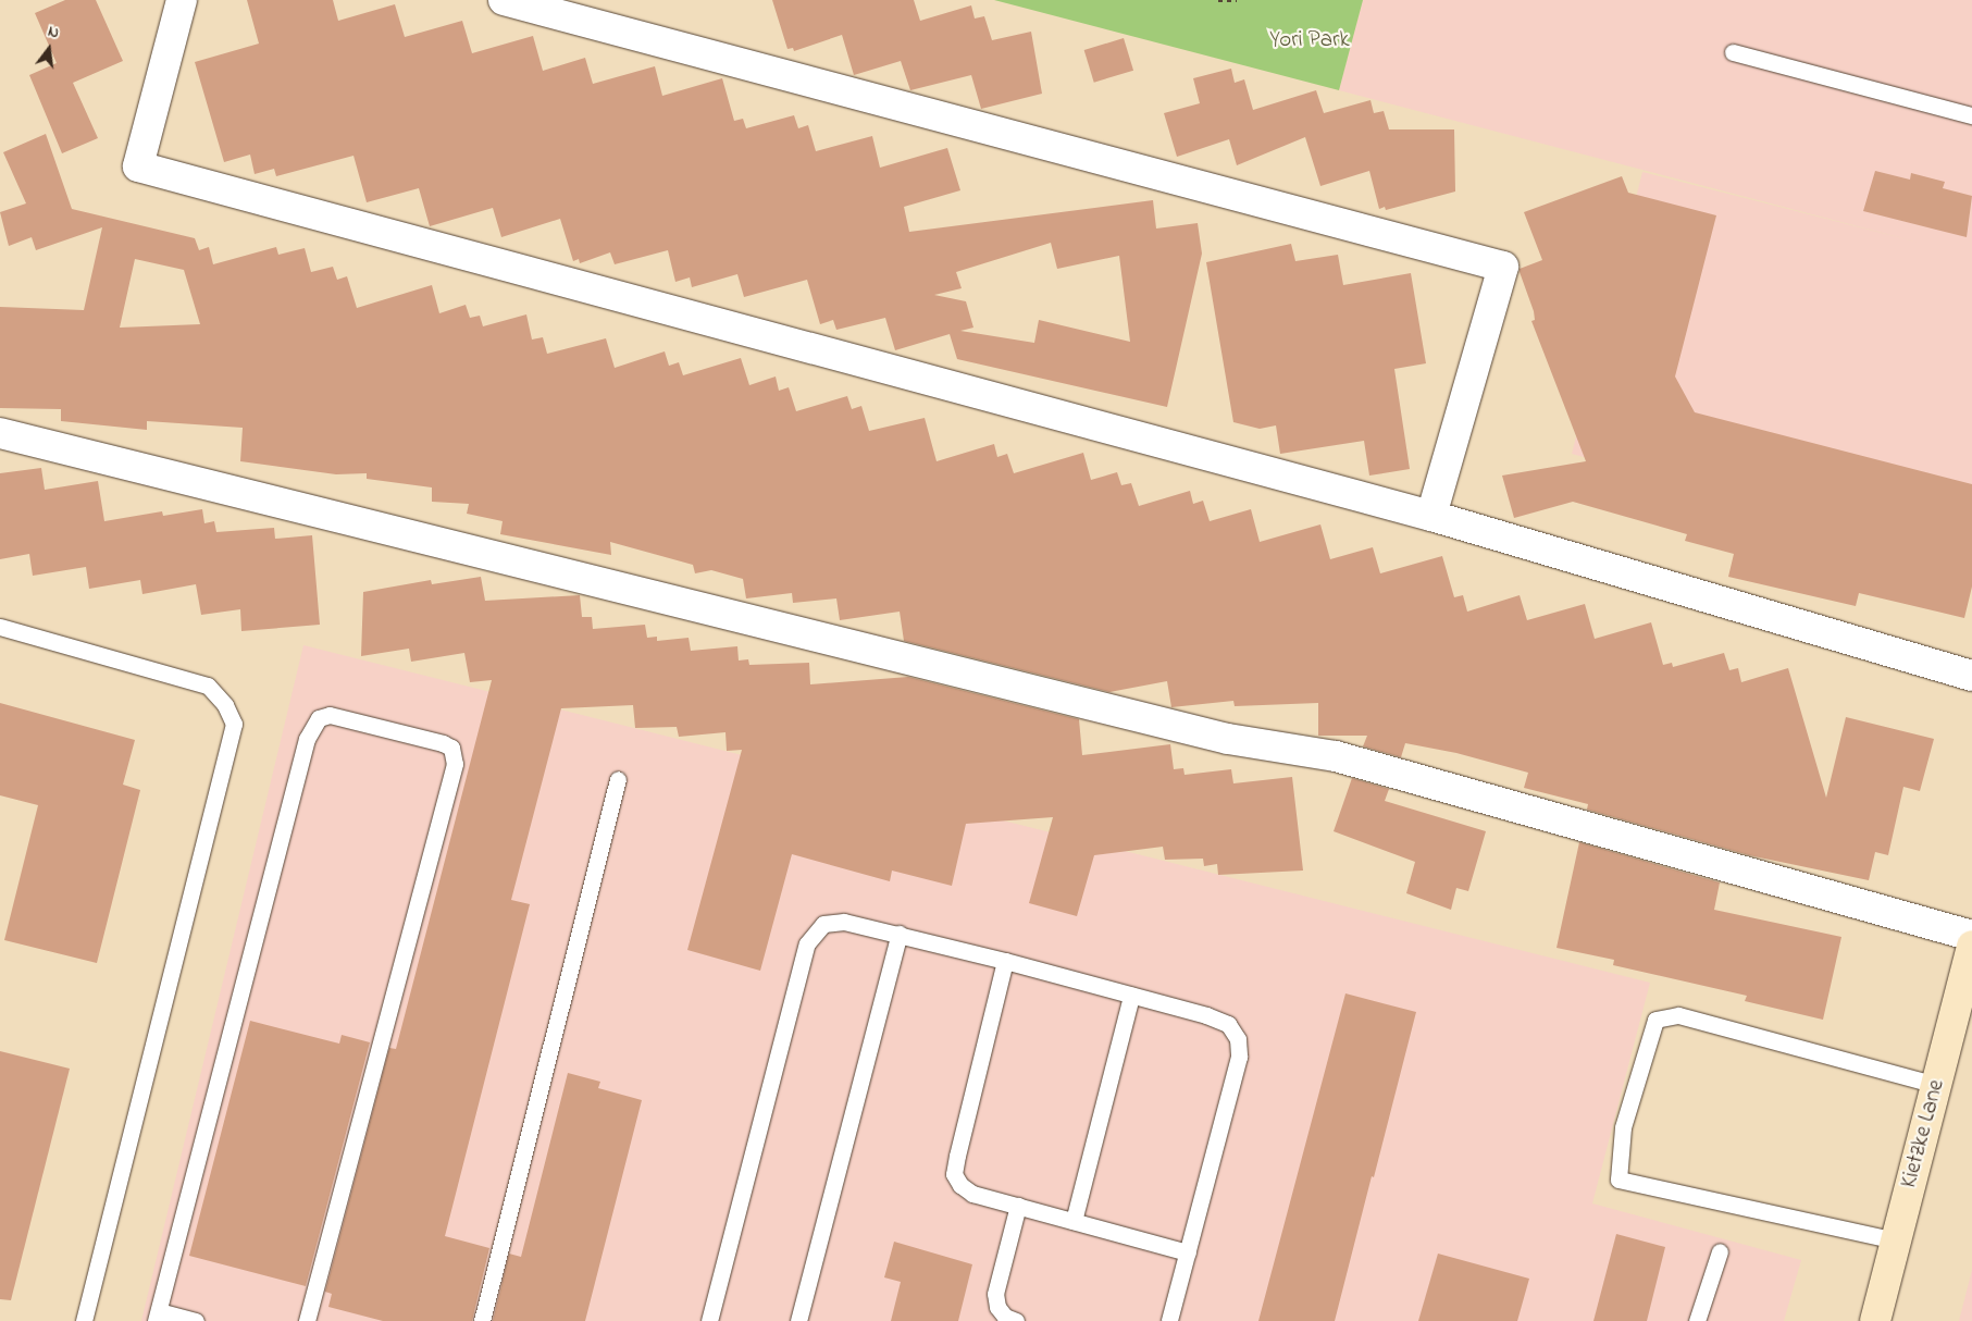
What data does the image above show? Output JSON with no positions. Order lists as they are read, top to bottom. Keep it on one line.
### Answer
{"streets":{"main road":["Kietzke Lane"]},"parks":["Yori Park"],"north":"top"}
